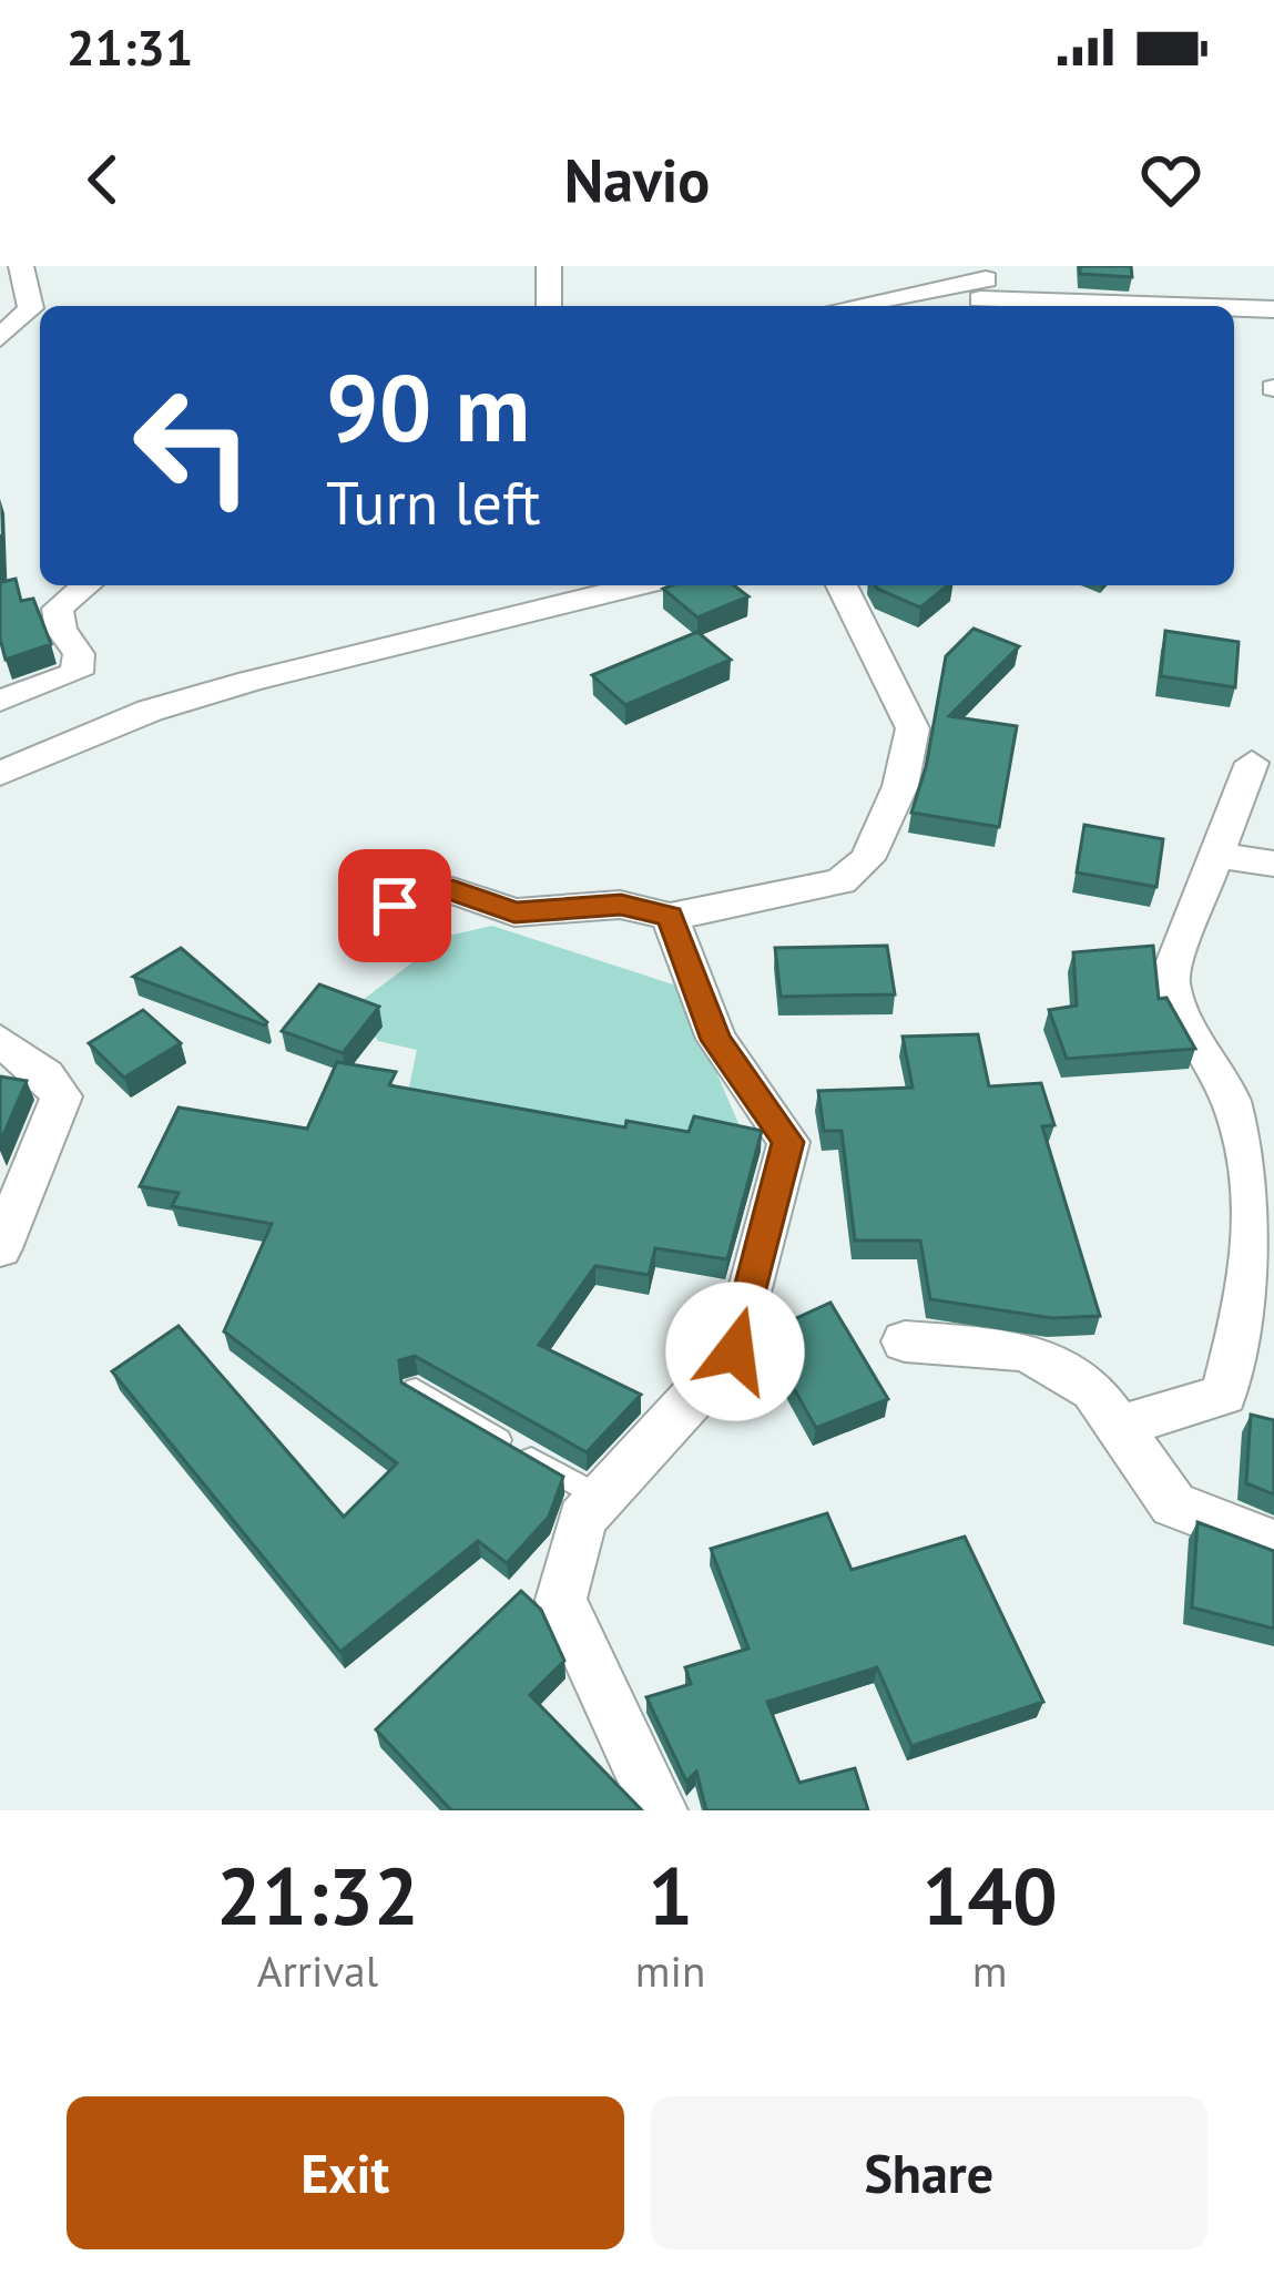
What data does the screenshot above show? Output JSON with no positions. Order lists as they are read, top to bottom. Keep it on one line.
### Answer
{"page":{"status":"21:31","header":"Navio","turn":["90 m","Turn left"],"eta":["21:32","Arrival","1","min","140","m"],"buttons":["Exit","Share"]}}
